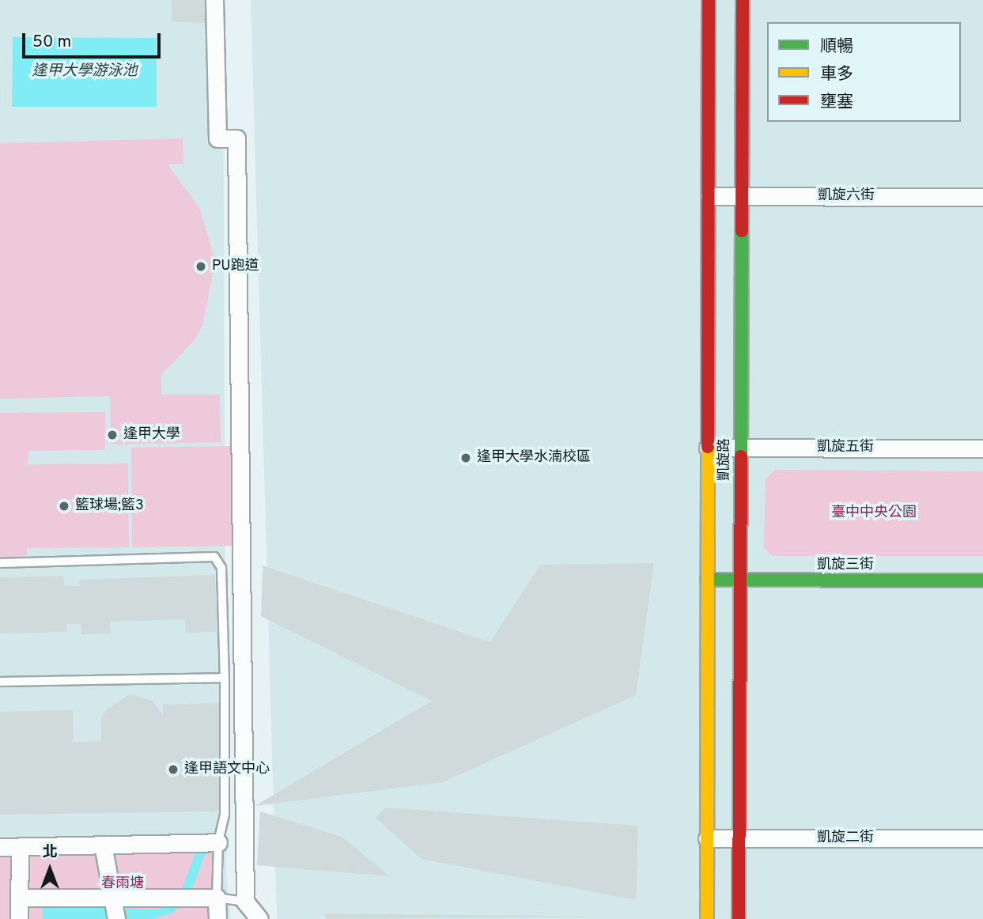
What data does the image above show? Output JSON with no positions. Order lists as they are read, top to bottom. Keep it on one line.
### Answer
{"streets":{"street":["凱旋六街","凱旋五街","凱旋路","凱旋三街","凱旋二街"]},"crossings":[["凱旋六街","凱旋路"],["凱旋五街","凱旋路"],["凱旋路","凱旋三街"],["凱旋路","凱旋二街"]],"water":["逢甲大學游泳池"],"parks":["臺中中央公園","春雨塘"],"places":["PU跑道","逢甲大學","逢甲大學水湳校區","籃球場;籃3","逢甲語文中心"],"legend":["順暢","車多","壅塞"],"scale_bar":"50 m","north":"top"}
